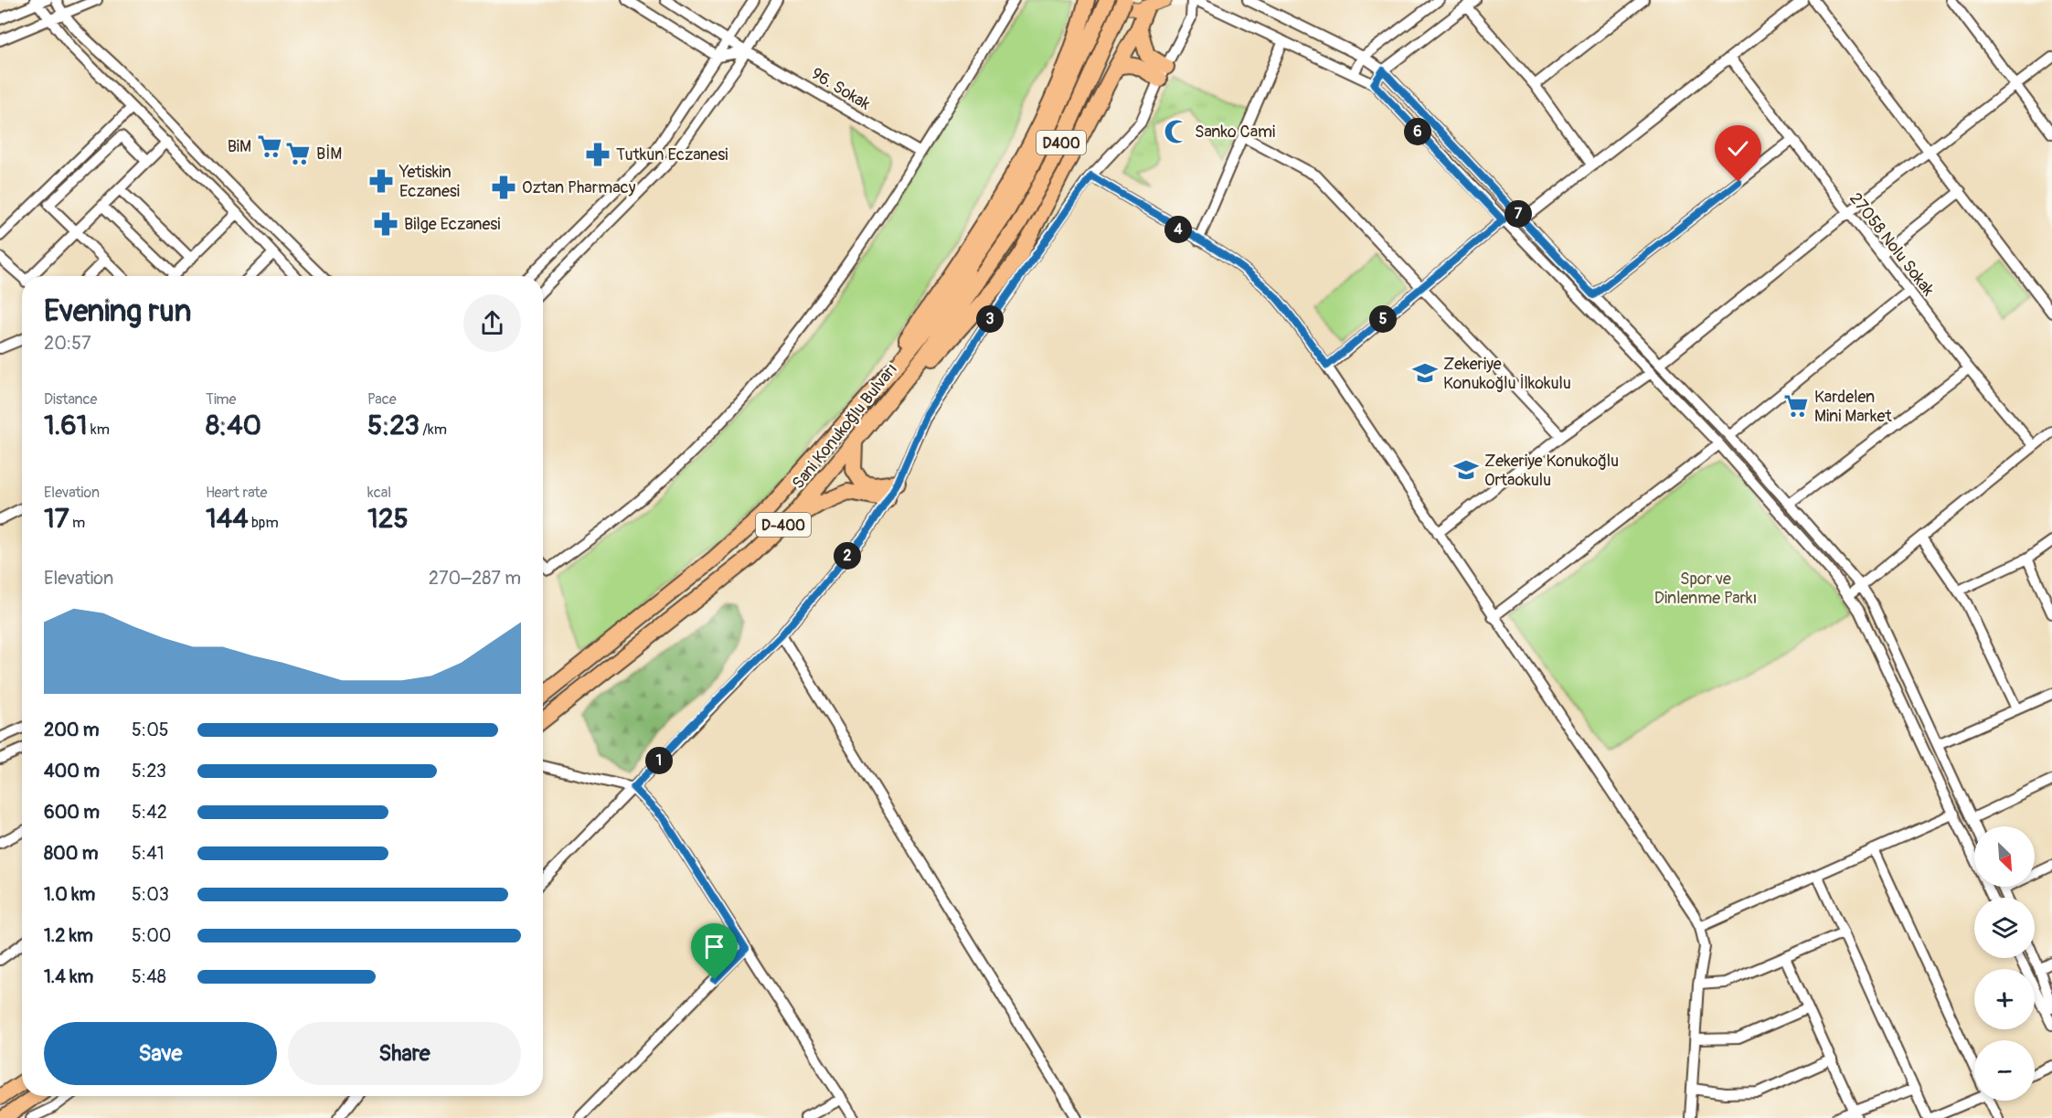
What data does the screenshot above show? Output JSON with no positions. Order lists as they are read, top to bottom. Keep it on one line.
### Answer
{"streets":{"highway":["D400","Sani Konukoğlu Bulvarı","D-400"],"street":["96. Sokak","27058 Nolu Sokak"]},"crossings":[["D400","Sani Konukoğlu Bulvarı"]],"parks":["Spor ve Dinlenme Parkı"],"places":{"mosque":["Sanko Cami"],"supermarket":["BiM","BİM","Kardelen Mini Market"],"pharmacy":["Tutkun Eczanesi","Yetiskin Eczanesi","Oztan Pharmacy","Bilge Eczanesi"],"school or university":["Zekeriye Konukoğlu İlkokulu","Zekeriye Konukoğlu Ortaokulu"]},"north":"bottom right","page":{"pins":["6","7","4","3","5","2","1"],"heading":["Evening run","20:57"],"stats":[["Distance","1.61 km"],["Time","8:40"],["Pace","5:23 /km"],["Elevation","17 m"],["Heart rate","144 bpm"],["kcal","125"]],"chart":["Elevation","270–287 m"],"list":[{"name":"200 m","note":"5:05"},{"name":"400 m","note":"5:23"},{"name":"600 m","note":"5:42"},{"name":"800 m","note":"5:41"},{"name":"1.0 km","note":"5:03"},{"name":"1.2 km","note":"5:00"},{"name":"1.4 km","note":"5:48"}],"map_buttons":["+","−"],"buttons":["Save","Share"]}}
